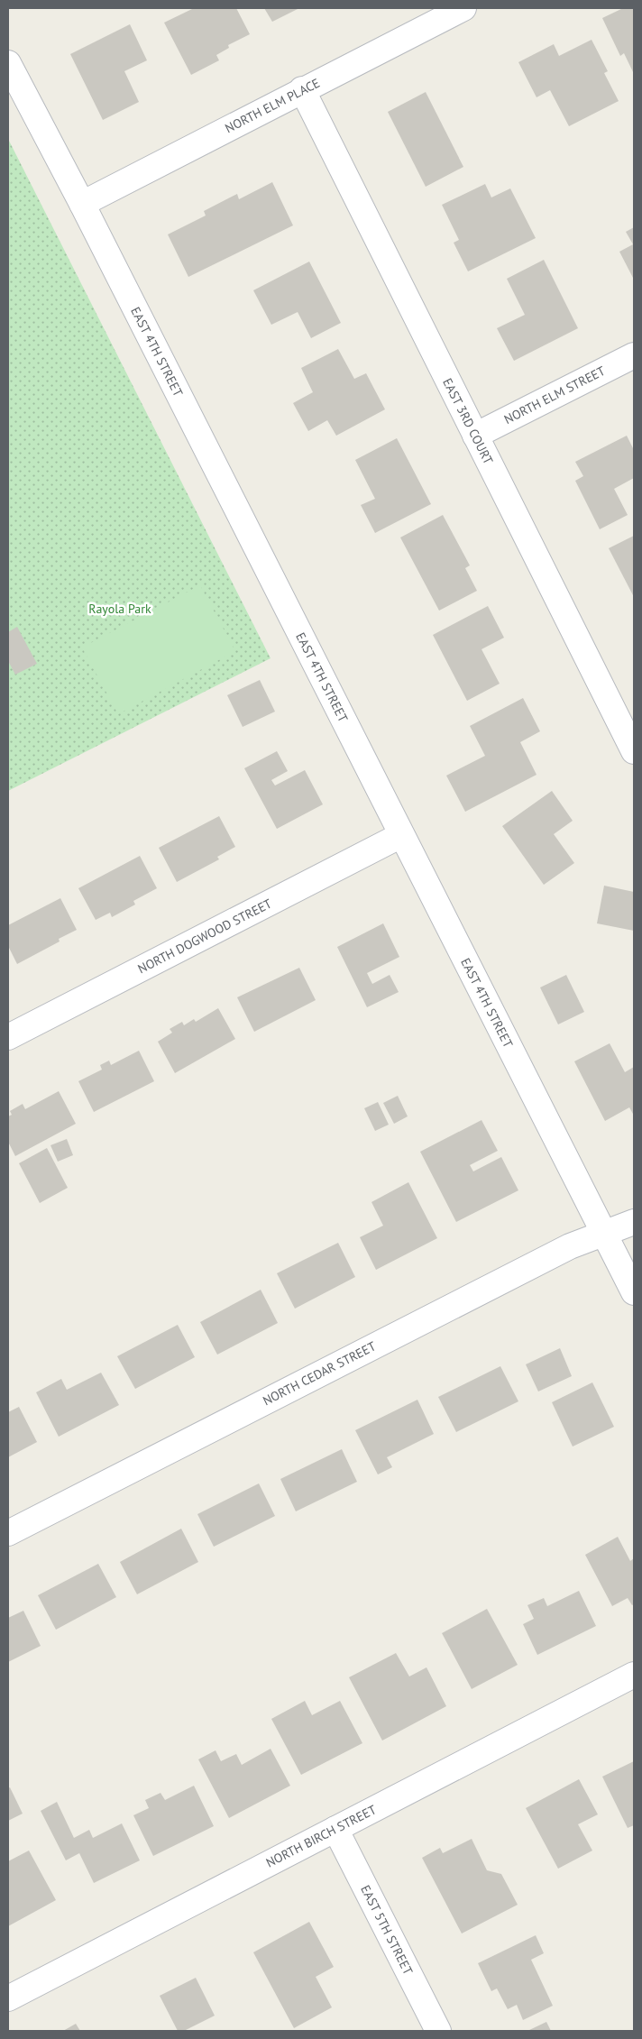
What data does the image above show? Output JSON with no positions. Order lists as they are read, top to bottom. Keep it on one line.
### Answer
{"streets":{"street":["NORTH ELM PLACE","EAST 4TH STREET","NORTH ELM STREET","EAST 3RD COURT","NORTH DOGWOOD STREET","NORTH CEDAR STREET","NORTH BIRCH STREET","EAST 5TH STREET"]},"crossings":[["NORTH ELM PLACE","EAST 4TH STREET"],["NORTH ELM PLACE","EAST 3RD COURT"],["EAST 4TH STREET","NORTH DOGWOOD STREET"],["EAST 4TH STREET","NORTH CEDAR STREET"],["NORTH ELM STREET","EAST 3RD COURT"],["NORTH BIRCH STREET","EAST 5TH STREET"]],"parks":["Rayola Park"]}
